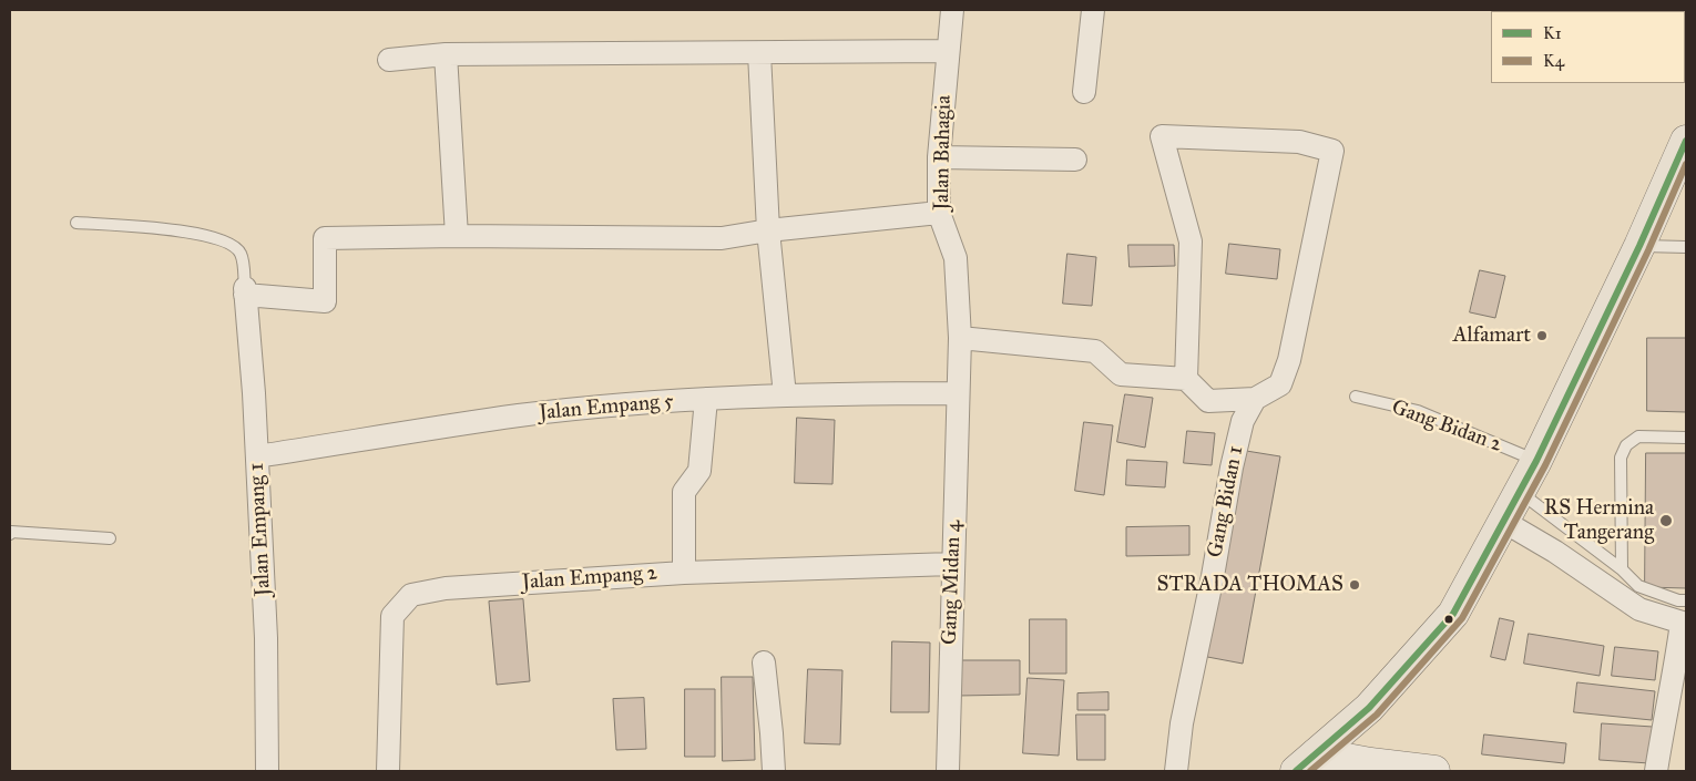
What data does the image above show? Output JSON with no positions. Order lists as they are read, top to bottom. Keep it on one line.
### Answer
{"streets":{"street":["Jalan Bahagia","Jalan Empang 5","Gang Bidan 1","Jalan Empang 1","Jalan Empang 2","Gang Midan 4"],"lane":["Gang Bidan 2"]},"crossings":[["Jalan Bahagia","Jalan Empang 5"],["Jalan Bahagia","Gang Midan 4"],["Jalan Empang 5","Jalan Empang 1"],["Jalan Empang 5","Gang Midan 4"],["Jalan Empang 2","Gang Midan 4"]],"places":["Alfamart","RS Hermina Tangerang","STRADA THOMAS"],"lines":["transit line K1","transit line K4"],"legend":["K1","K4"]}
